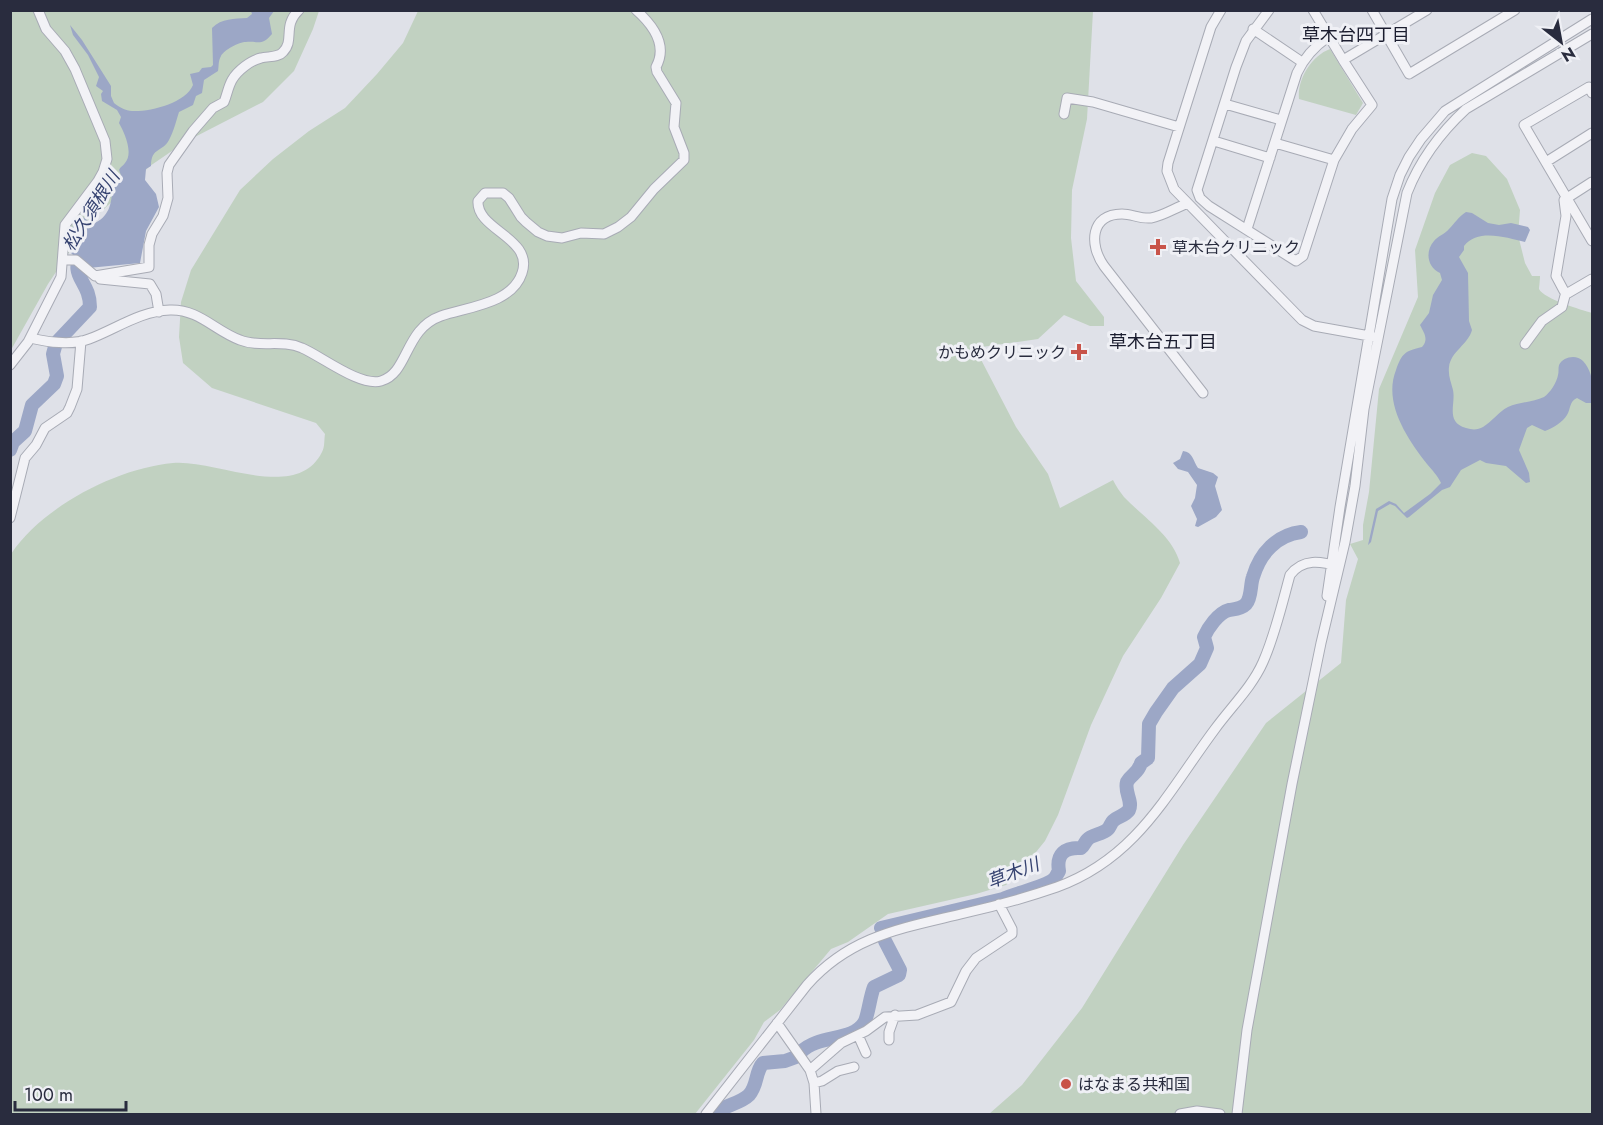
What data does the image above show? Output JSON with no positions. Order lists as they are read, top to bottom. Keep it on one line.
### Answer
{"districts":["草木台四丁目","草木台五丁目"],"water":["松久須根川","草木川"],"places":{"health":["草木台クリニック","かもめクリニック"],"other":["はなまる共和国"]},"scale_bar":"100 m","north":"bottom right"}
